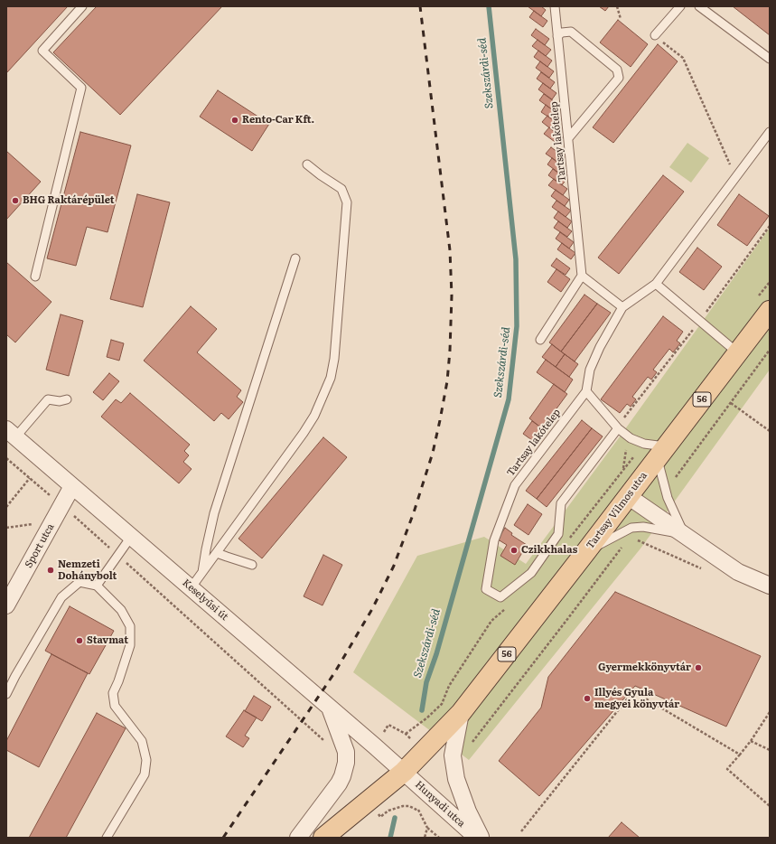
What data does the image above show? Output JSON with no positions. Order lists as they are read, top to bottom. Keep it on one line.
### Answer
{"streets":{"main road":["56","Tartsay Vilmos utca"],"street":["Sport utca","Keselyűsi út","Hunyadi utca"],"lane":["Tartsay lakótelep"]},"crossings":[["56","Tartsay Vilmos utca"],["56","Keselyűsi út"],["56","Hunyadi utca"],["Tartsay Vilmos utca","Keselyűsi út"],["Tartsay Vilmos utca","Hunyadi utca"],["Sport utca","Keselyűsi út"],["Keselyűsi út","Hunyadi utca"]],"water":["Szekszárdi-séd"],"places":["Rento-Car Kft.","BHG Raktárépület","Czikkhalas","Nemzeti Dohánybolt","Stavmat","Gyermekkönyvtár","Illyés Gyula megyei könyvtár"]}
